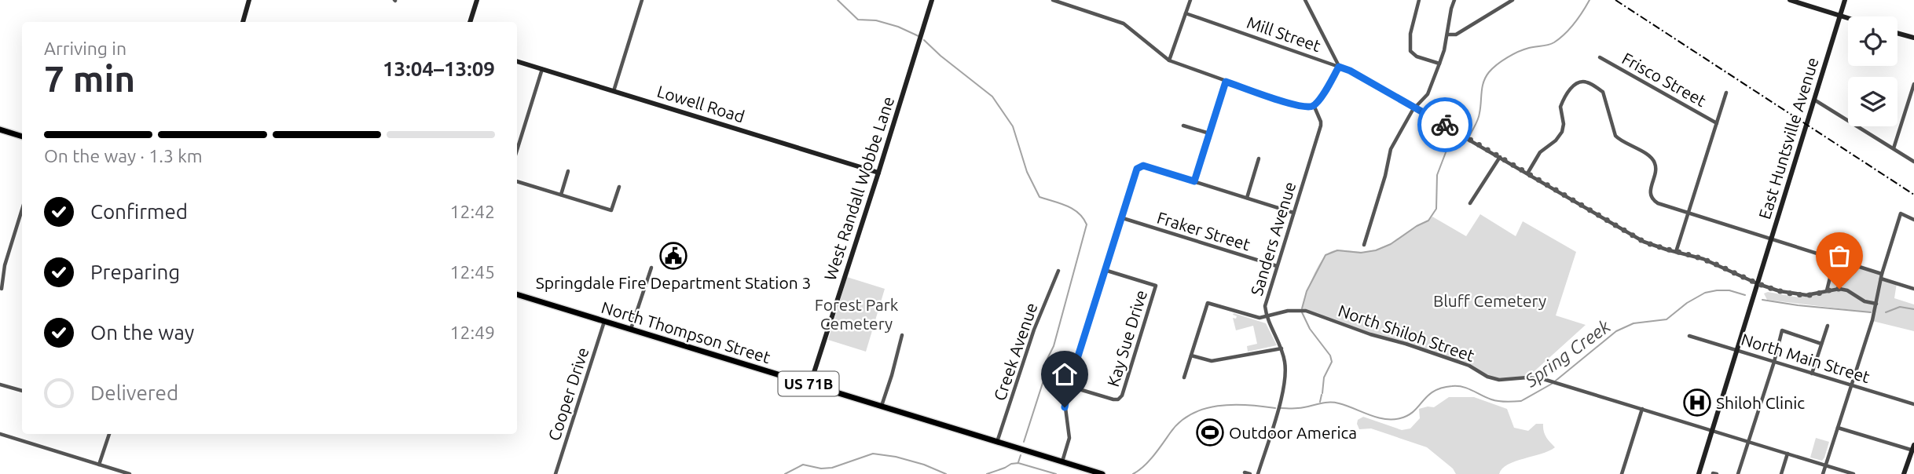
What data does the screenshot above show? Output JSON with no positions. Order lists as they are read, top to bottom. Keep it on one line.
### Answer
{"streets":{"main road":["North Thompson Street","US 71B"],"street":["Mill Street","Frisco Street","Lowell Road","East Huntsville Avenue","West Randall Wobbe Lane","Fraker Street","Sanders Avenue","North Shiloh Street","Kay Sue Drive","Creek Avenue","North Main Street","Cooper Drive"]},"crossings":[["Mill Street","East Huntsville Avenue"],["Lowell Road","West Randall Wobbe Lane"],["East Huntsville Avenue","North Shiloh Street"],["East Huntsville Avenue","North Main Street"],["West Randall Wobbe Lane","North Thompson Street"],["Fraker Street","Sanders Avenue"],["Sanders Avenue","North Shiloh Street"],["North Thompson Street","Creek Avenue"],["North Thompson Street","Cooper Drive"]],"water":["Spring Creek"],"parks":["Bluff Cemetery","Forest Park Cemetery"],"places":{"public building":["Springdale Fire Department Station 3"],"hospital":["Shiloh Clinic"],"sports":["Outdoor America"]},"page":{"heading":["7 min","Arriving in","13:04–13:09"],"bar":"On the way · 1.3 km","list":[["Confirmed","12:42"],["Preparing","12:45"],["On the way","12:49"],"Delivered"]}}
